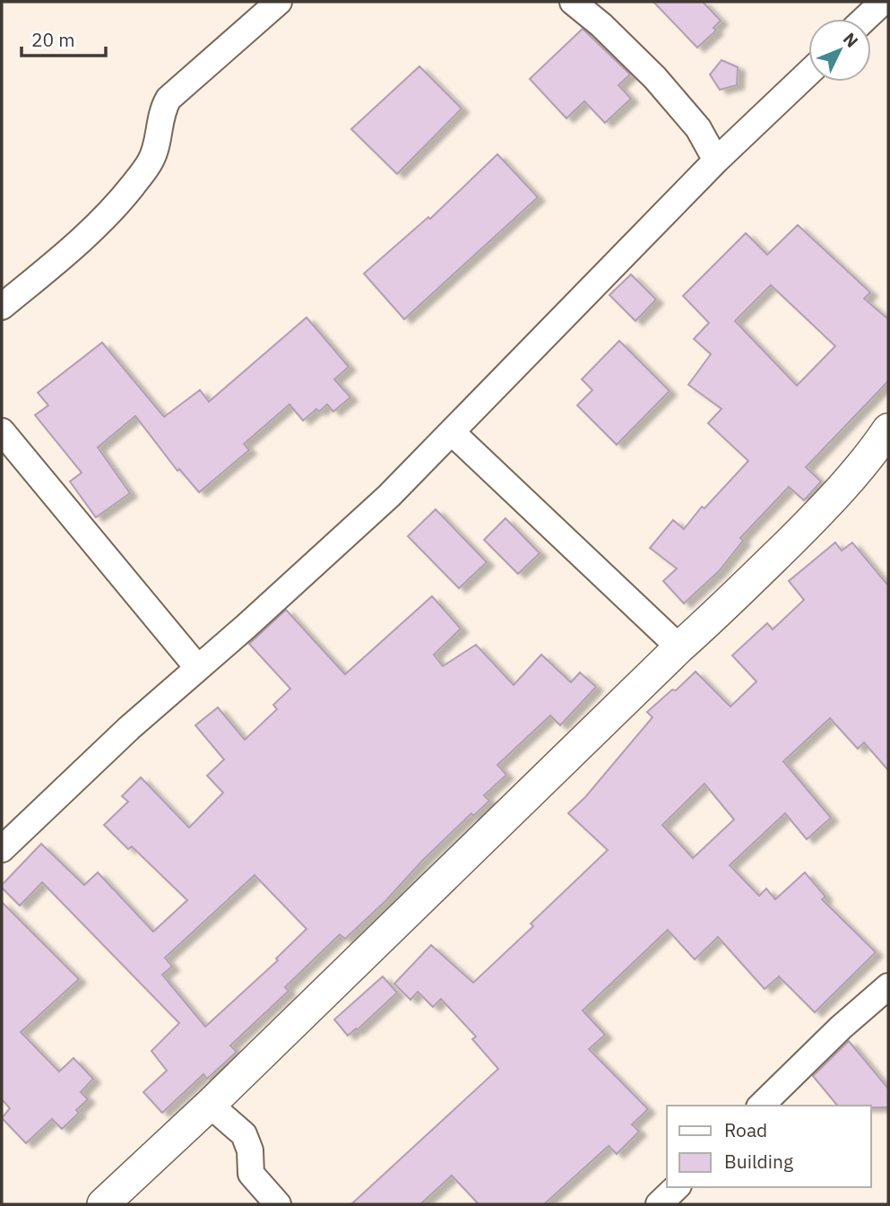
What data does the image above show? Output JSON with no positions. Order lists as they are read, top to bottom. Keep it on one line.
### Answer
{"legend":["Road","Building"],"scale_bar":"20 m","north":"top right"}
